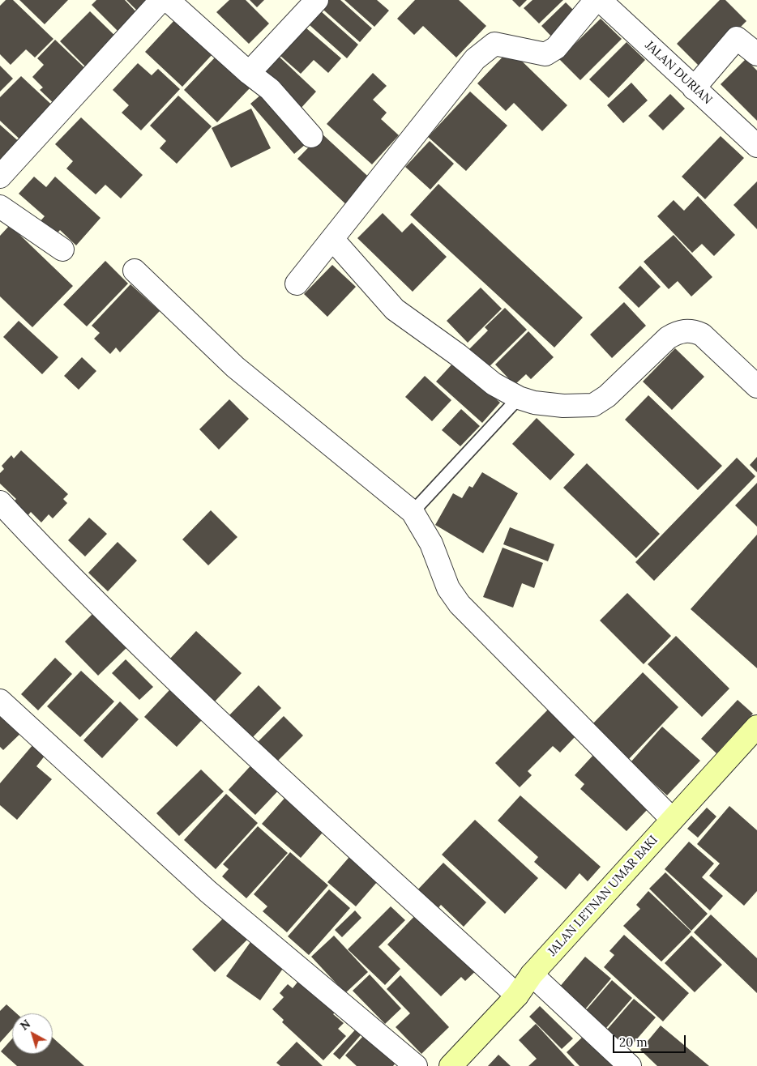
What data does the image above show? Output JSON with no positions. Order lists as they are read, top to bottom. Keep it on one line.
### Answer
{"streets":{"street":["JALAN DURIAN","JALAN LETNAN UMAR BAKI"]},"scale_bar":"20 m","north":"top left"}
